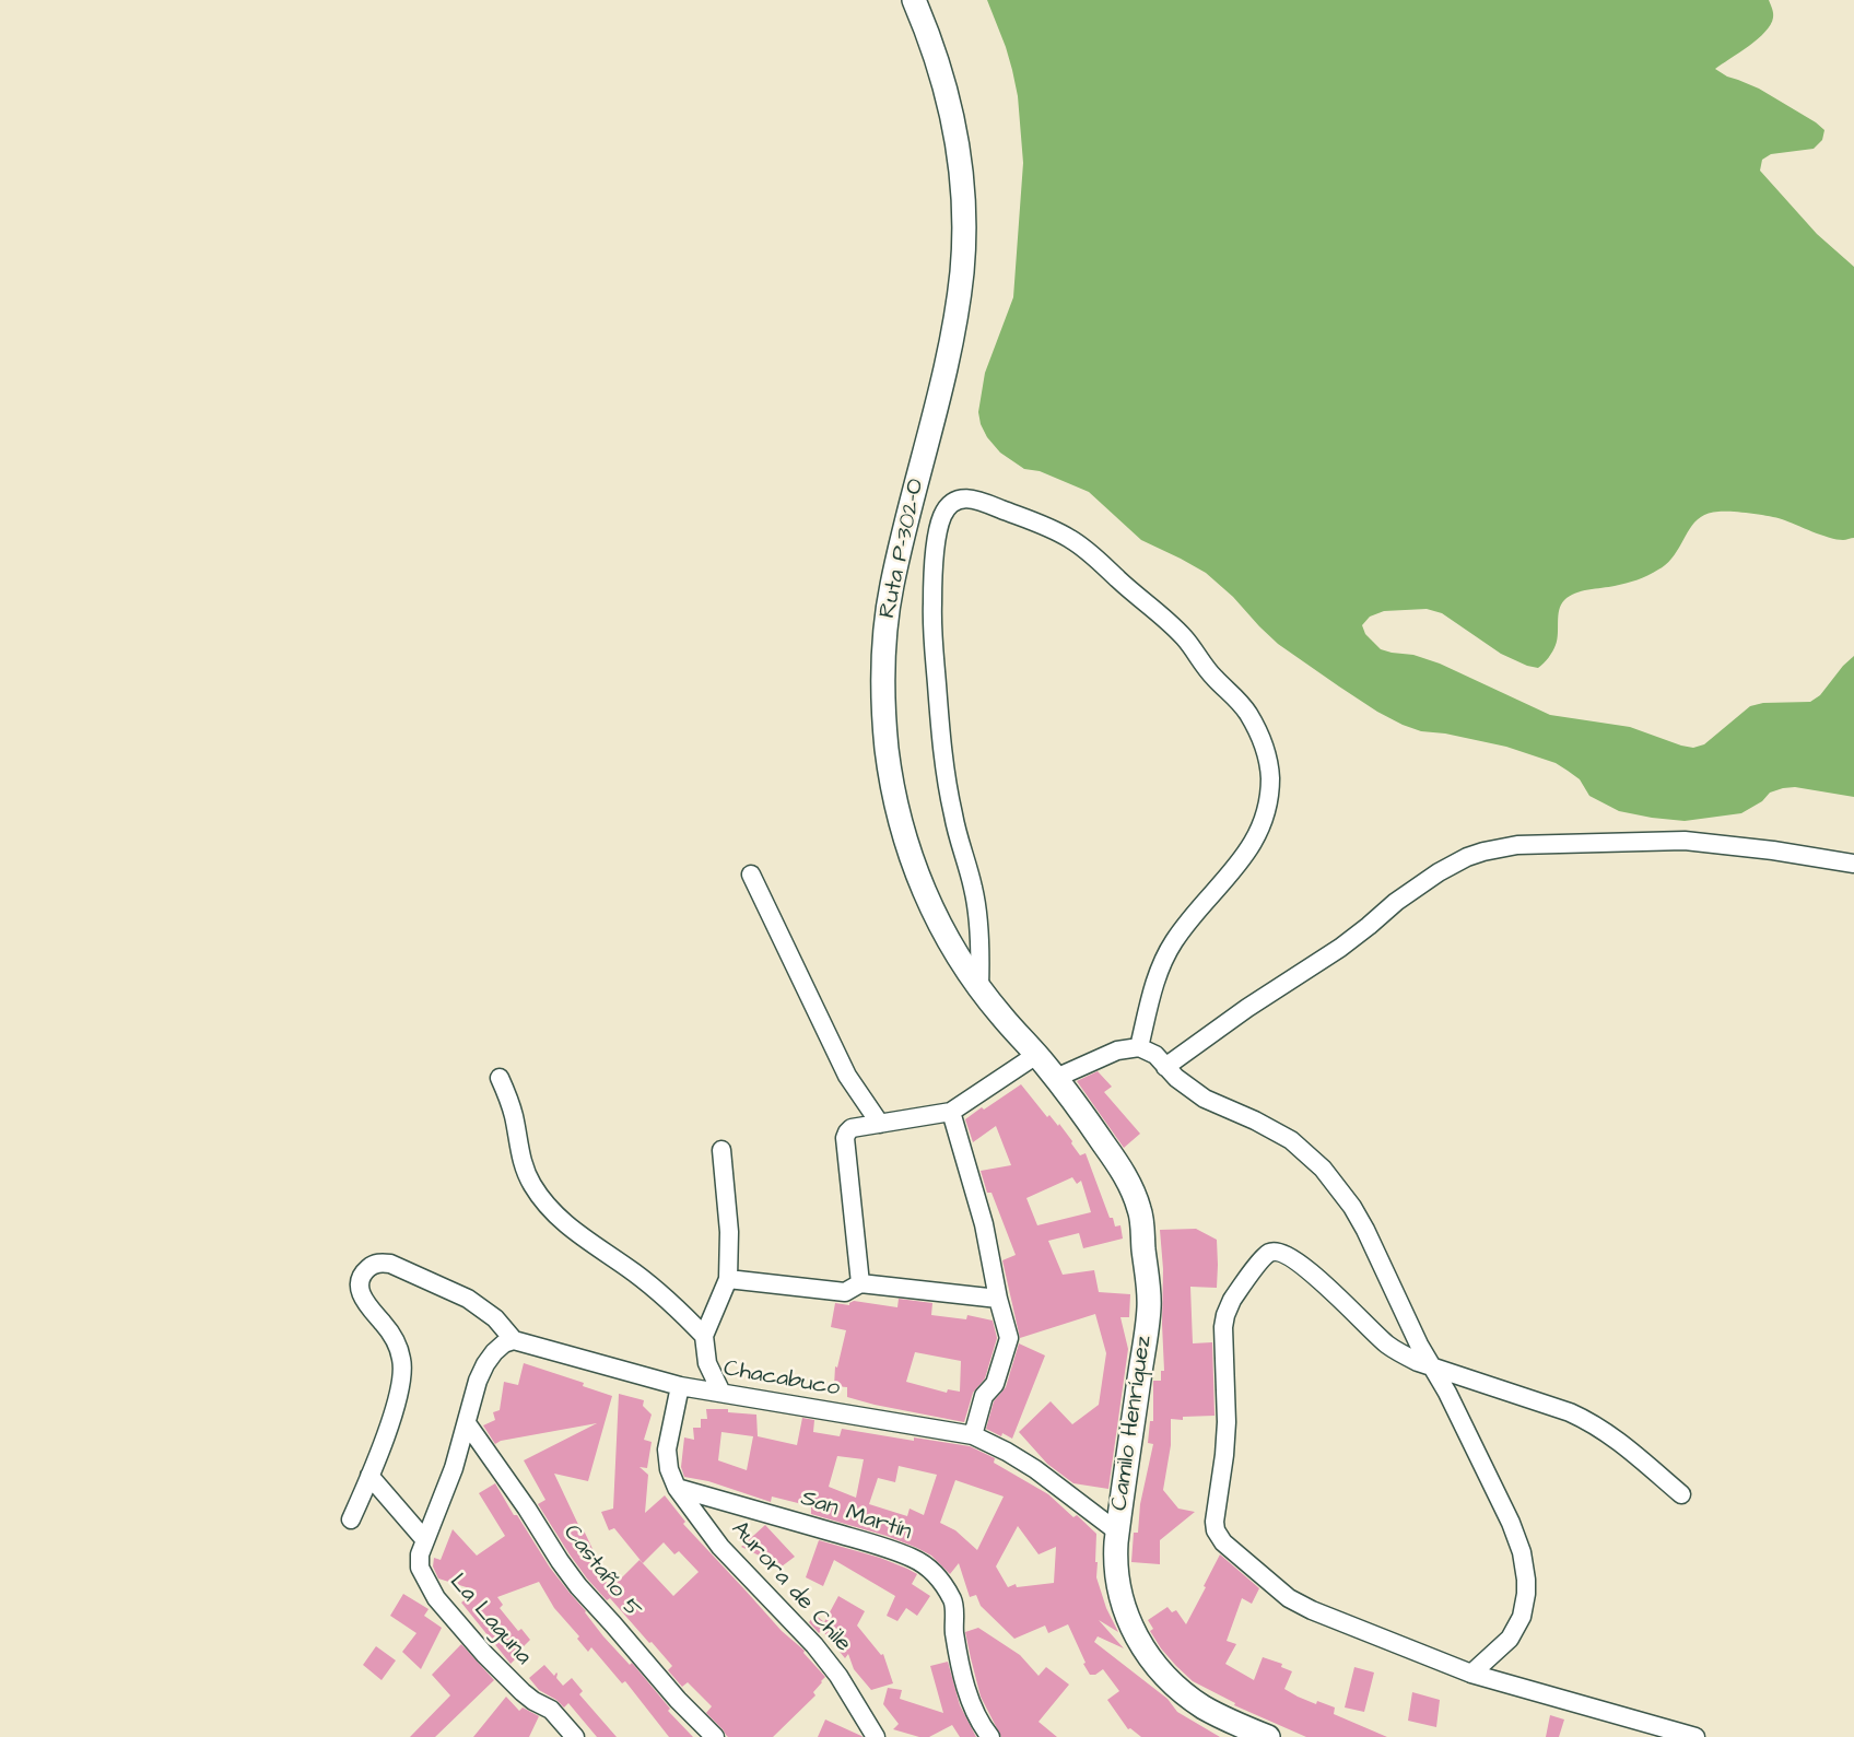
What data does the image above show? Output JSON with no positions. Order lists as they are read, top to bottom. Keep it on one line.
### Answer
{"streets":{"street":["Ruta P-302-O","Chacabuco","Camilo Henríquez","San Martín","Castaño 5","Aurora de Chile","La Laguna"]},"crossings":[["Ruta P-302-O","Camilo Henríquez"],["Chacabuco","Camilo Henríquez"],["Chacabuco","Aurora de Chile"],["San Martín","Aurora de Chile"],["Castaño 5","La Laguna"]]}
